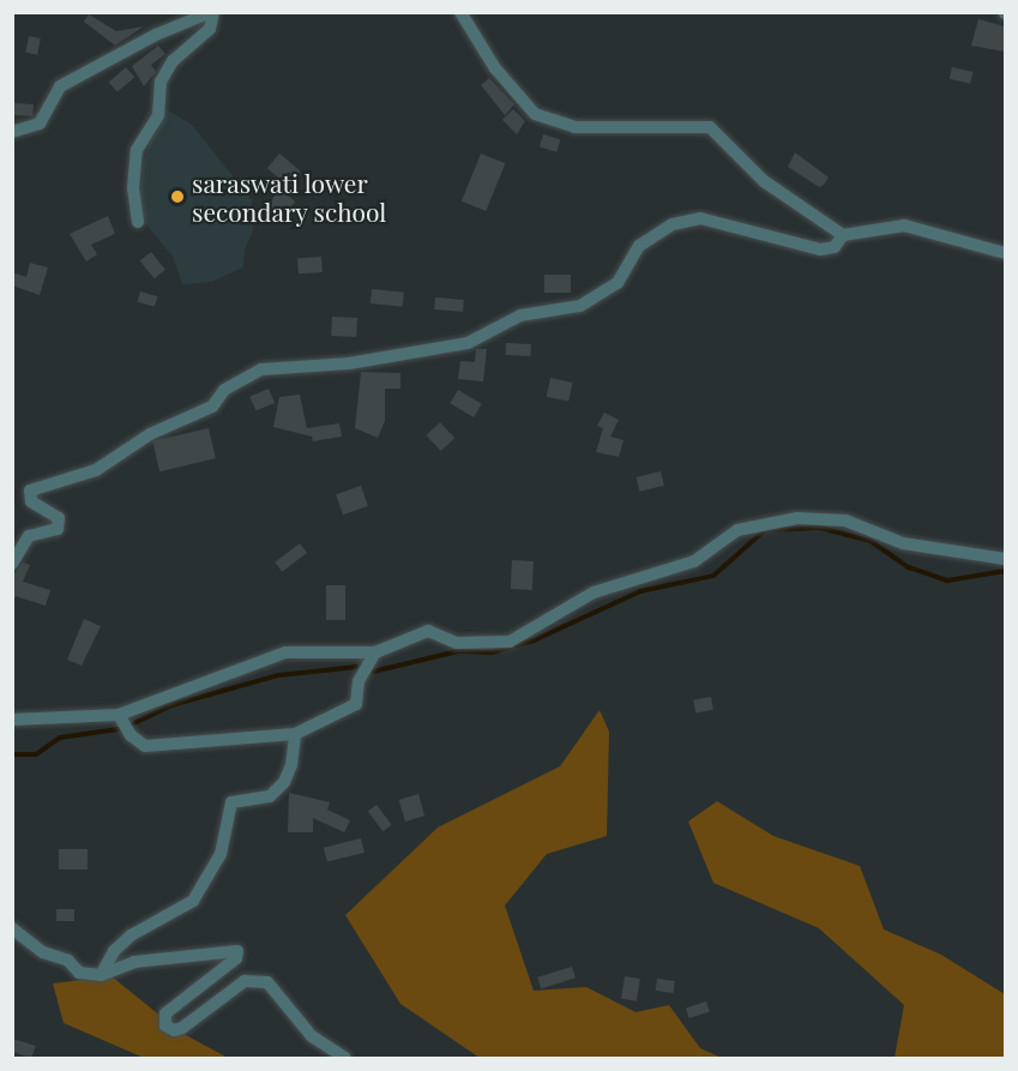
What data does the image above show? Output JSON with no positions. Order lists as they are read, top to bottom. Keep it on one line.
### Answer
{"places":["saraswati lower secondary school"]}
